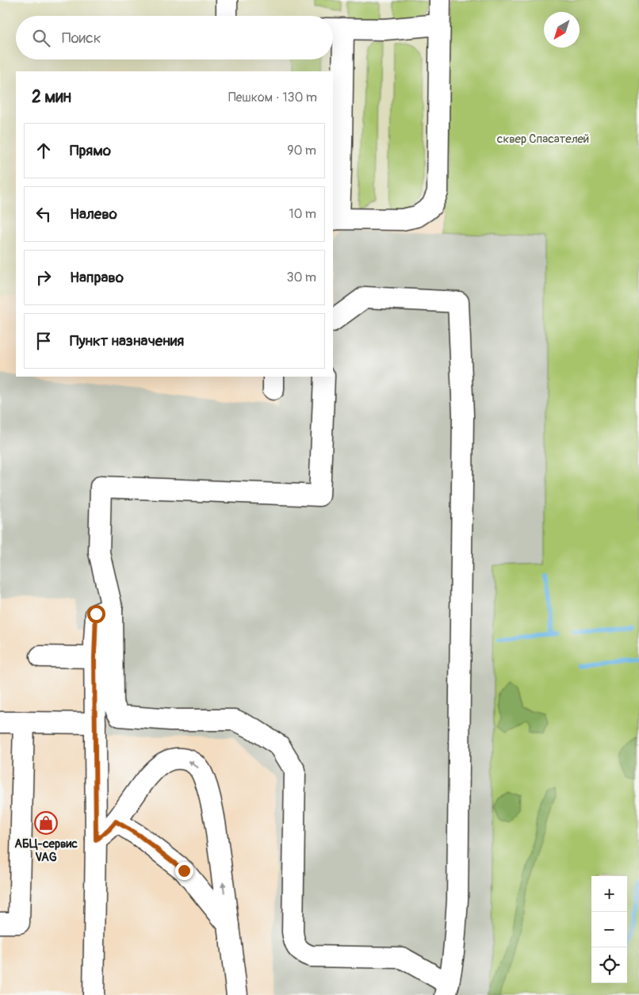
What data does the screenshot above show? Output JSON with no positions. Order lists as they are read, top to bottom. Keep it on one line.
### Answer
{"parks":["cквер Спасателей"],"places":{"shop":["АБЦ-сервис VAG"]},"north":"bottom left","page":{"search":"Поиск","heading":["2 мин","Пешком · 130 m"],"list":[["Прямо","90 m"],["Налево","10 m"],["Направо","30 m"],"Пункт назначения"],"map_buttons":["+","−"]}}
